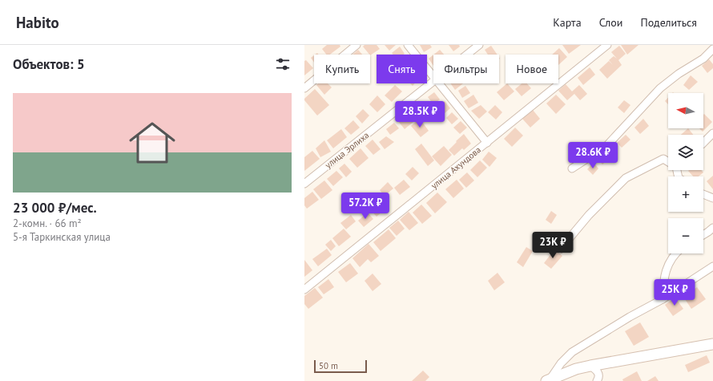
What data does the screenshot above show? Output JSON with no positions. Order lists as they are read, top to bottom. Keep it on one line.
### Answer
{"streets":{"street":["улица Эрлиха","улица Ахундова"]},"scale_bar":"50 m","north":"left","page":{"header":"Habito","nav":["Карта","Слои","Поделиться"],"heading":"Объектов: 5","chip":["Купить","Снять","Фильтры","Новое"],"list":[{"name":"23 000 ₽/мес.","note":"2-комн. · 66 m² · 5-я Таркинская улица"}],"map_buttons":["+","−"],"price":["28.5K ₽","28.6K ₽","57.2K ₽","23K ₽","25K ₽"],"scale":"50 m"}}
